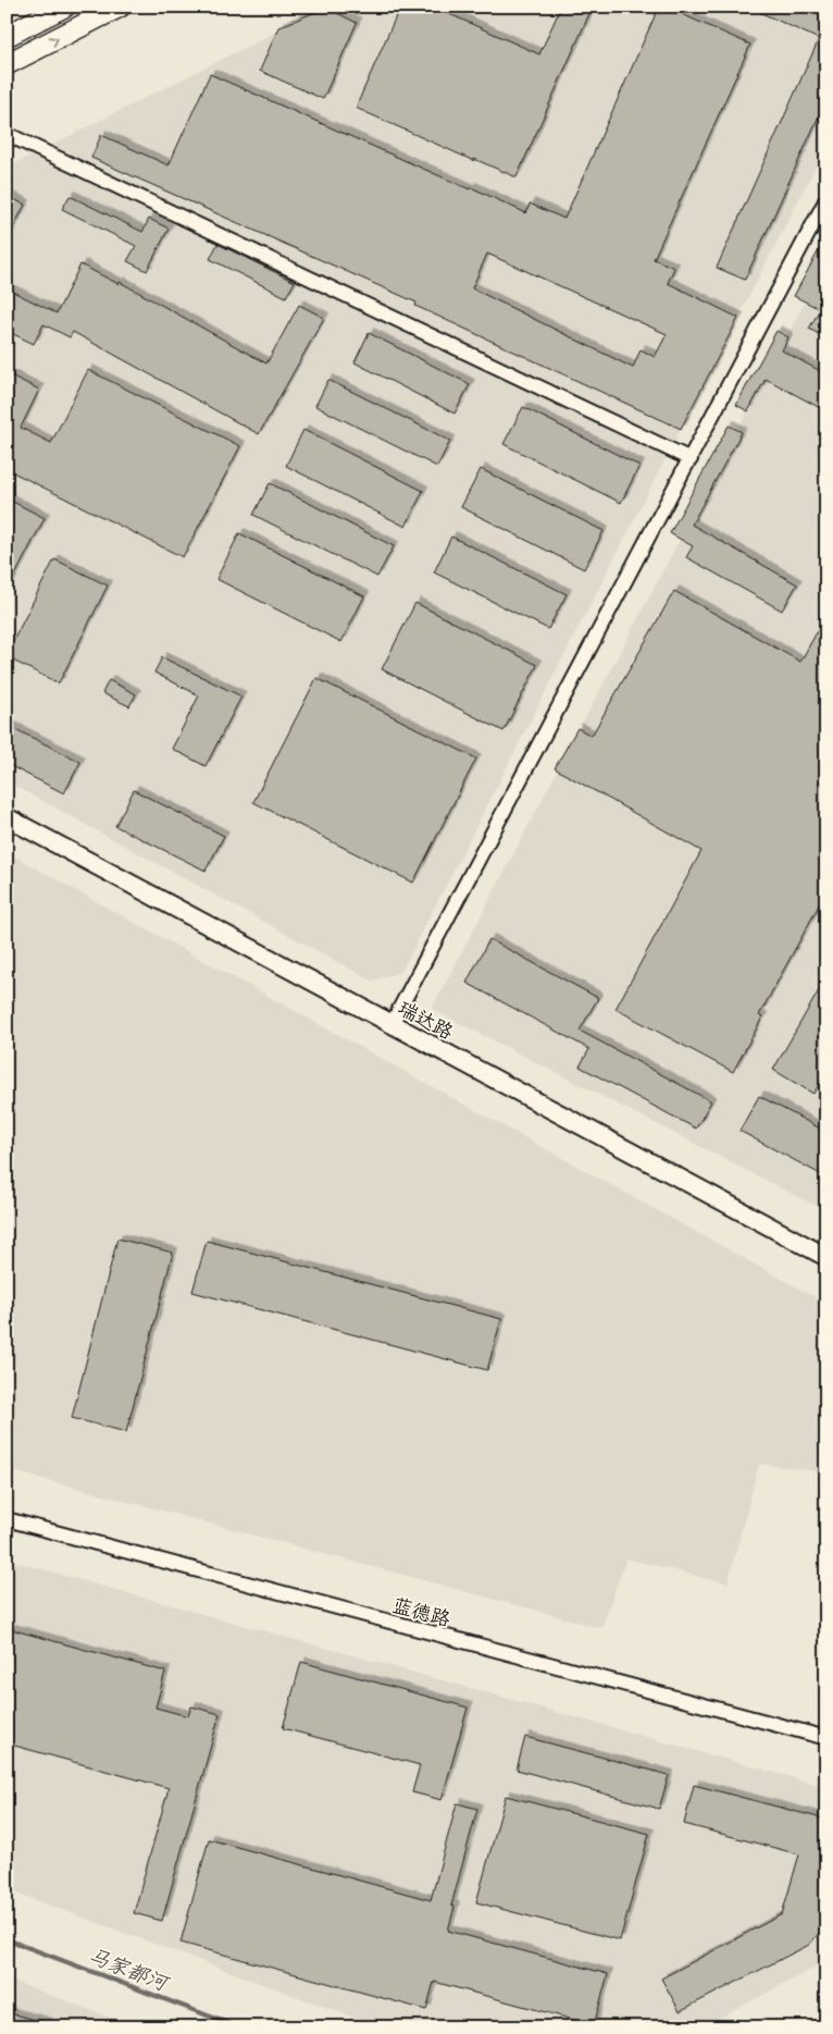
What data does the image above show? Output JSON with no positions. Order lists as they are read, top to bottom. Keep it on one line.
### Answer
{"streets":{"street":["瑞达路","蓝德路"]},"water":["马家都河"]}
